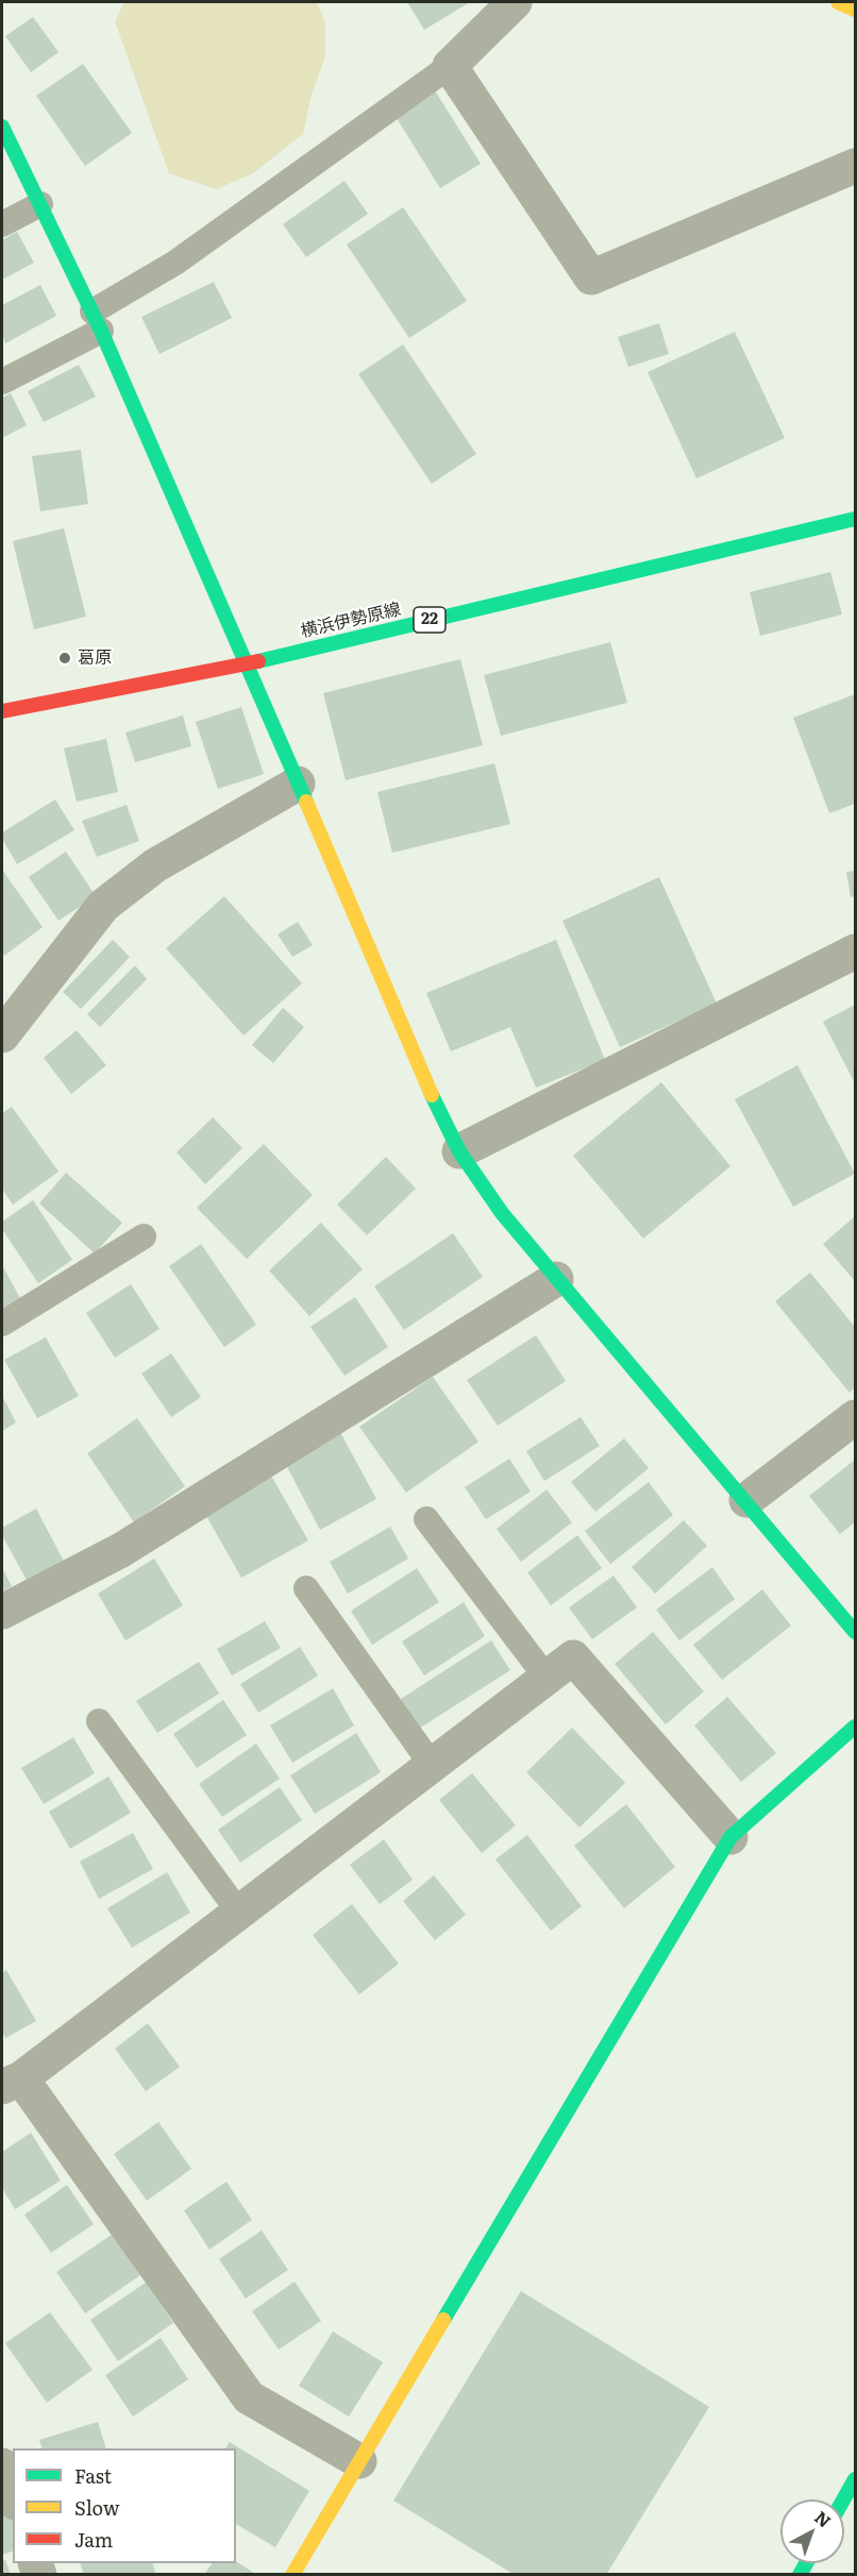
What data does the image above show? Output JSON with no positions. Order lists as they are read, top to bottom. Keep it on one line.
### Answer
{"streets":{"street":["22","横浜伊勢原線"]},"places":["葛原"],"legend":["Fast","Slow","Jam"],"north":"top right"}
